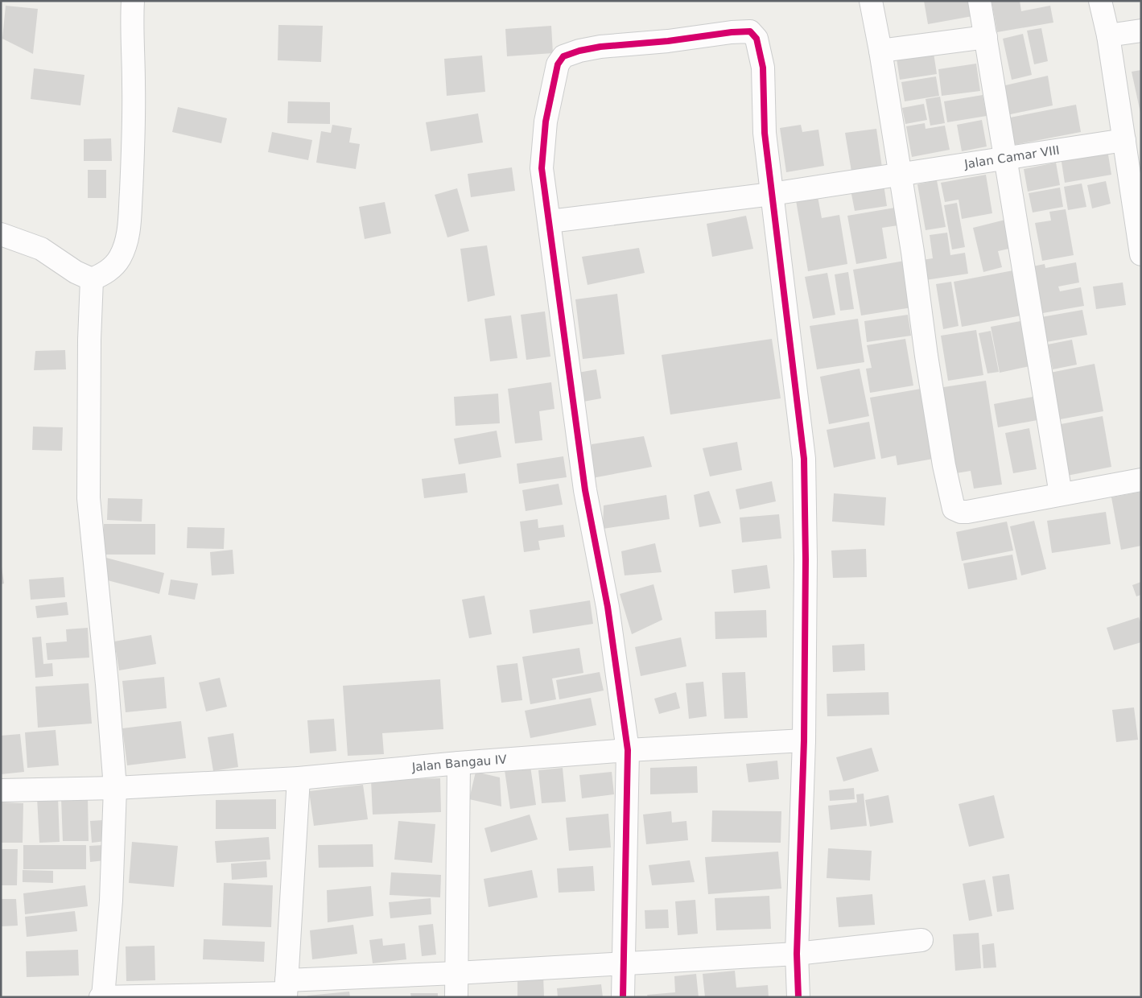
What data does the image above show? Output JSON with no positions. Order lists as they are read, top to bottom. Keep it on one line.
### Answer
{"streets":{"street":["Jalan Camar VIII","Jalan Bangau IV"]}}
